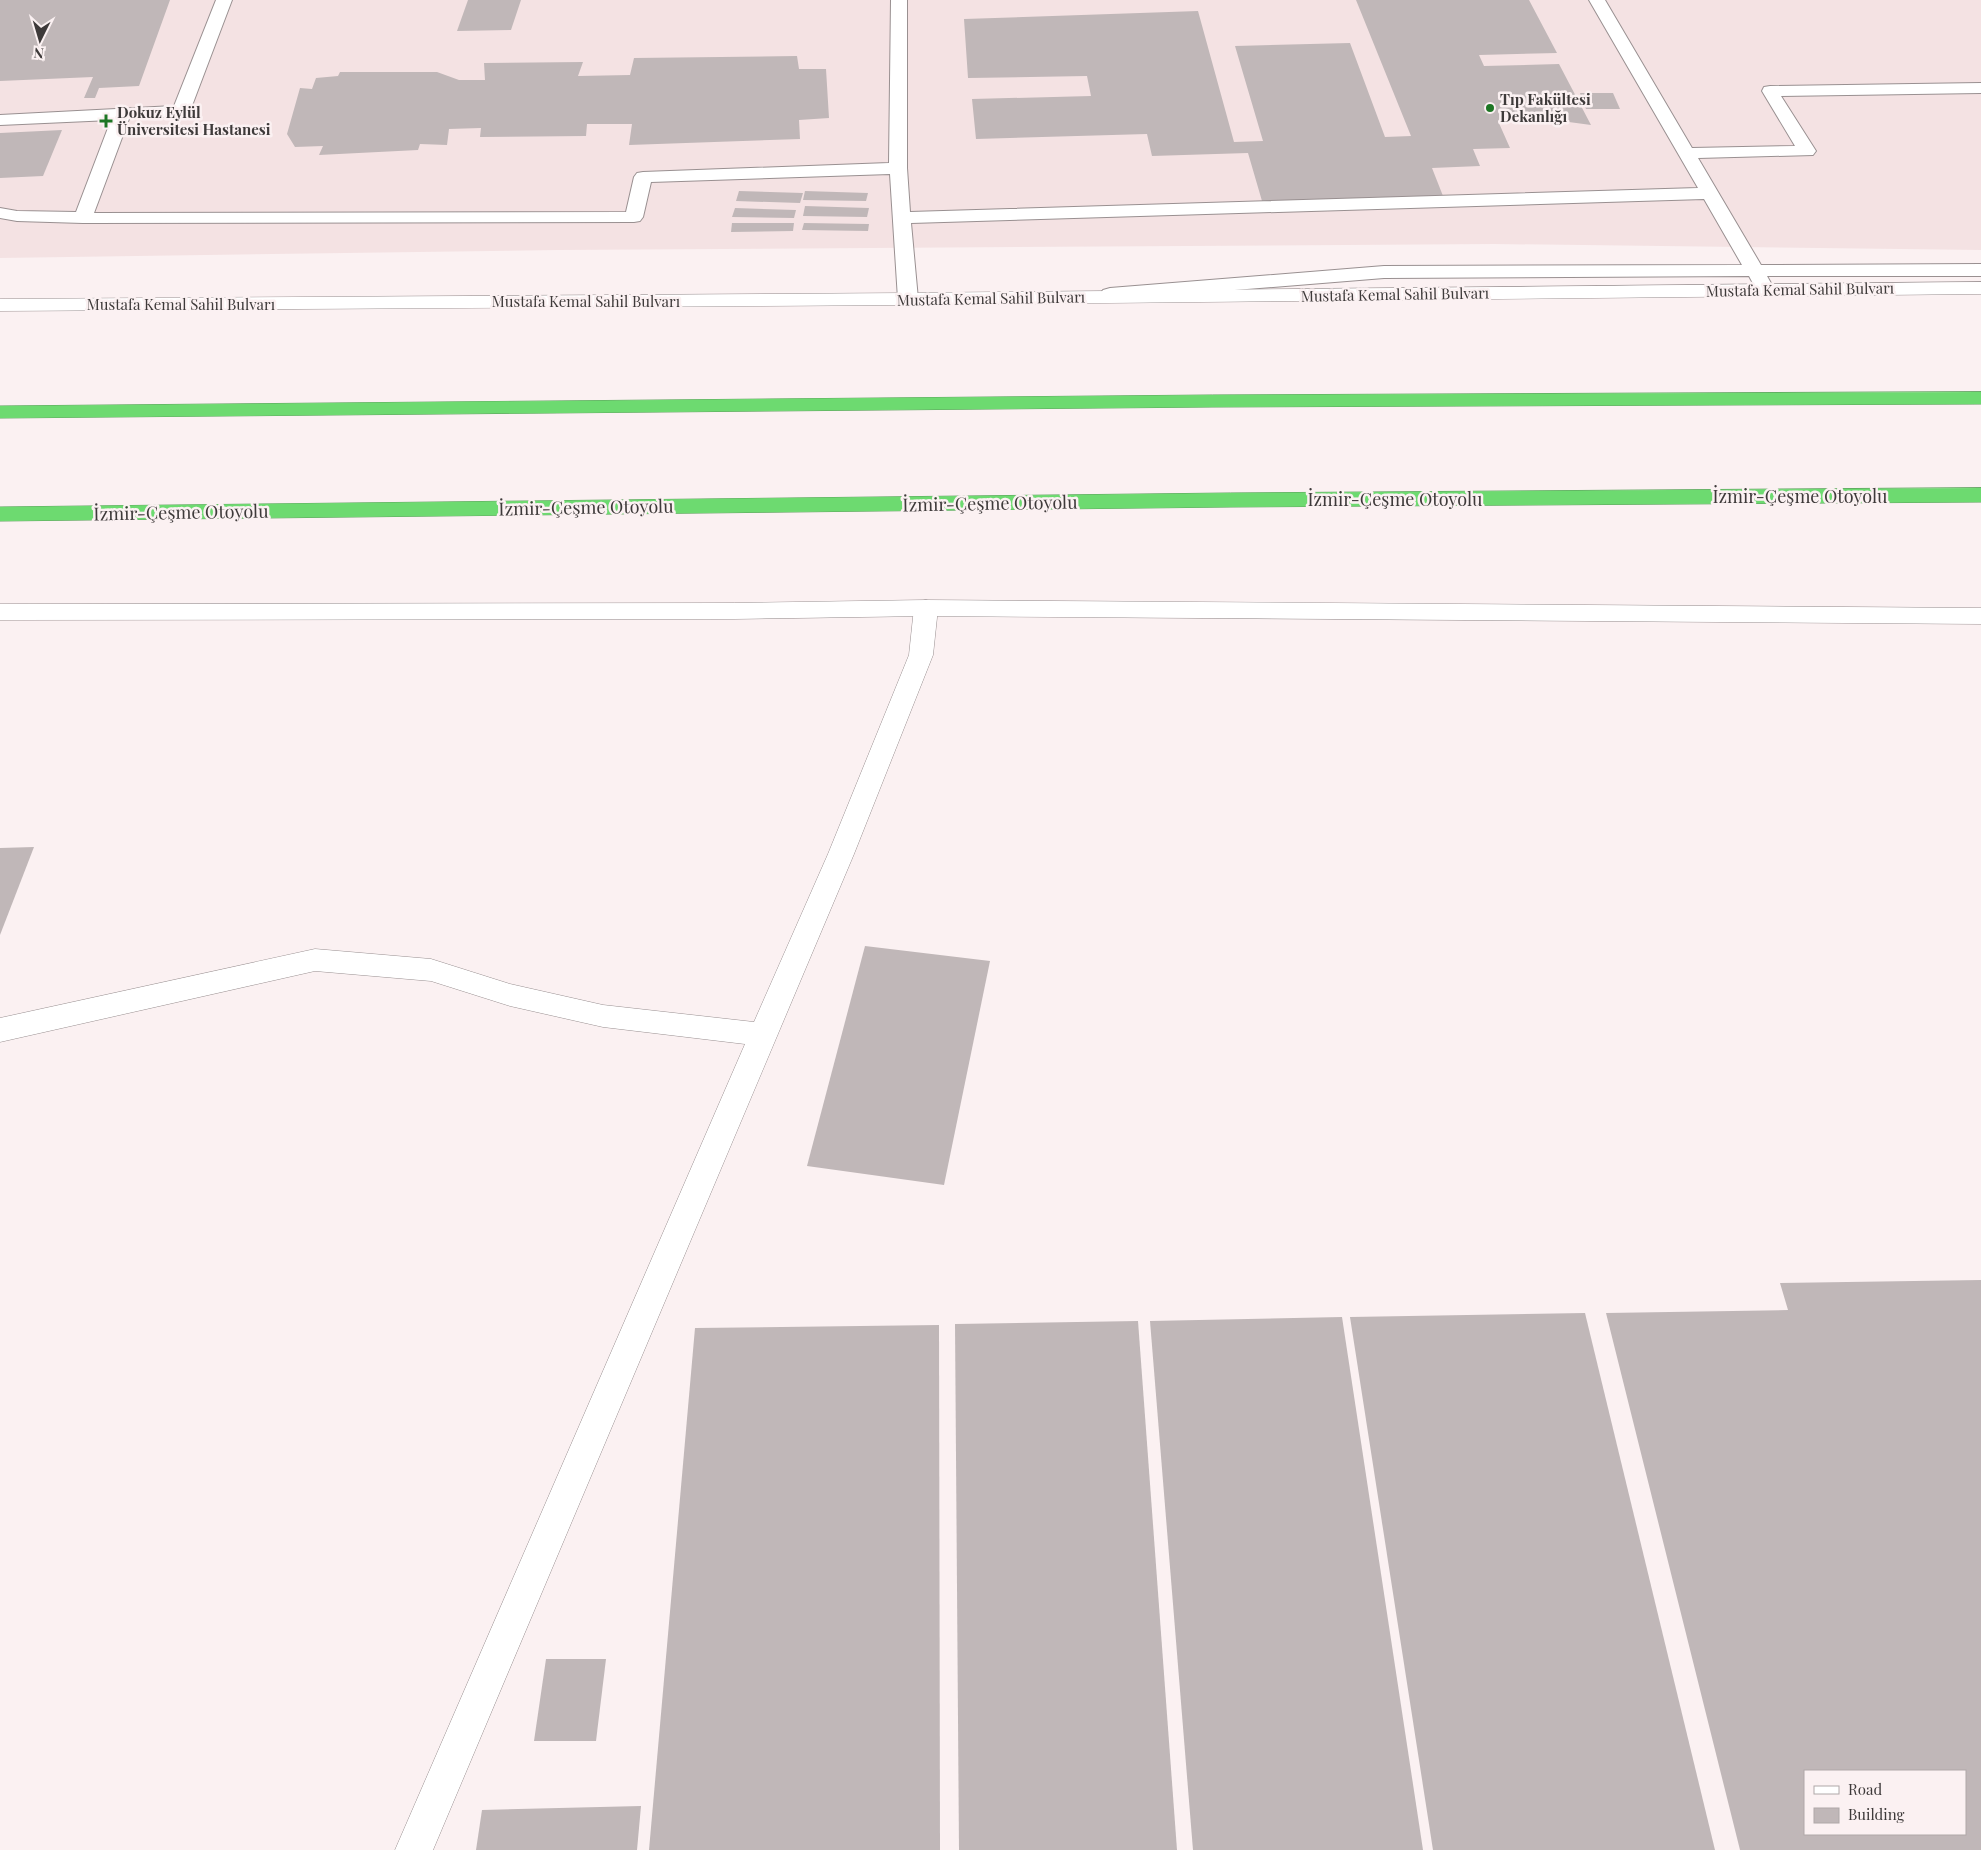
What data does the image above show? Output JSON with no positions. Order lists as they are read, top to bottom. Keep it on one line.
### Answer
{"streets":{"highway":["İzmir-Çeşme Otoyolu"],"street":["Mustafa Kemal Sahil Bulvarı"]},"places":{"other":["Tıp Fakültesi Dekanlığı"],"health":["Dokuz Eylül Üniversitesi Hastanesi"]},"legend":["Road","Building"],"north":"bottom"}
